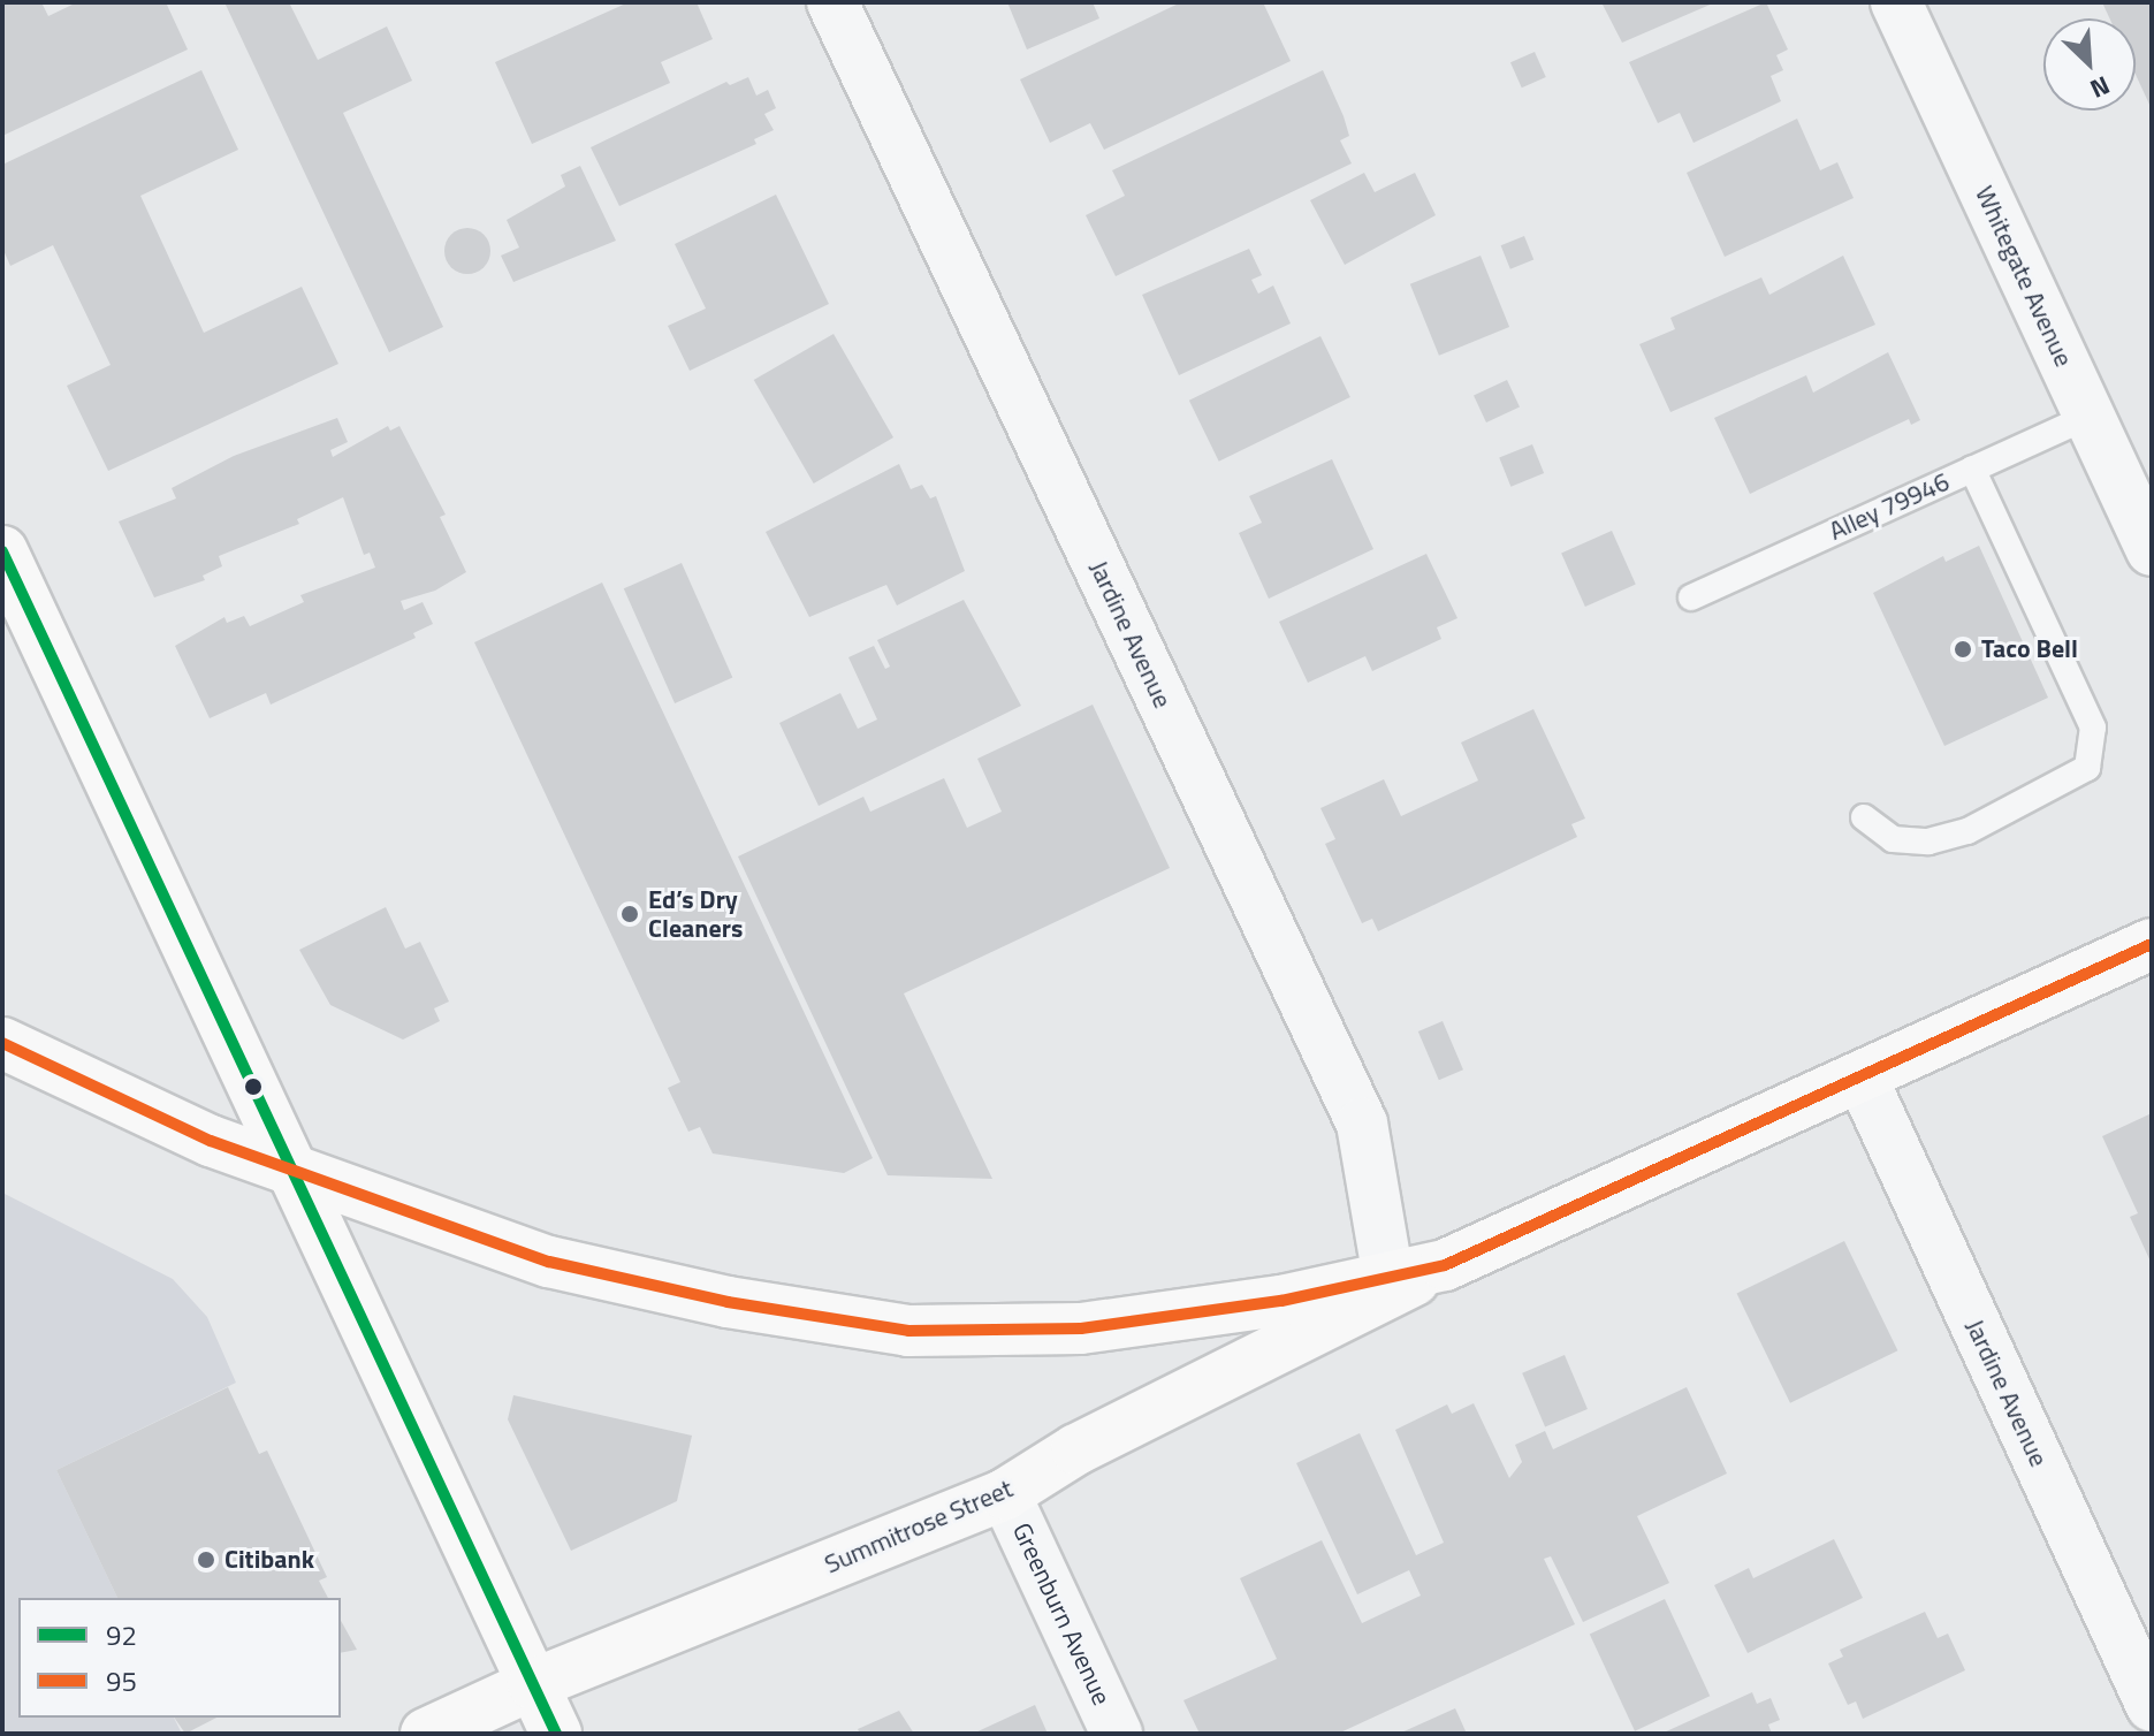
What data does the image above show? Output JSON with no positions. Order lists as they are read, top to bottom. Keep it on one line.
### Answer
{"streets":{"street":["Whitegate Avenue","Jardine Avenue","Summitrose Street","Greenburn Avenue"],"lane":["Alley 79946"]},"crossings":[["Whitegate Avenue","Alley 79946"],["Summitrose Street","Greenburn Avenue"]],"places":["Taco Bell","Ed’s Dry Cleaners","Citibank"],"lines":["transit line 92","transit line 95"],"legend":["92","95"],"north":"bottom right"}
